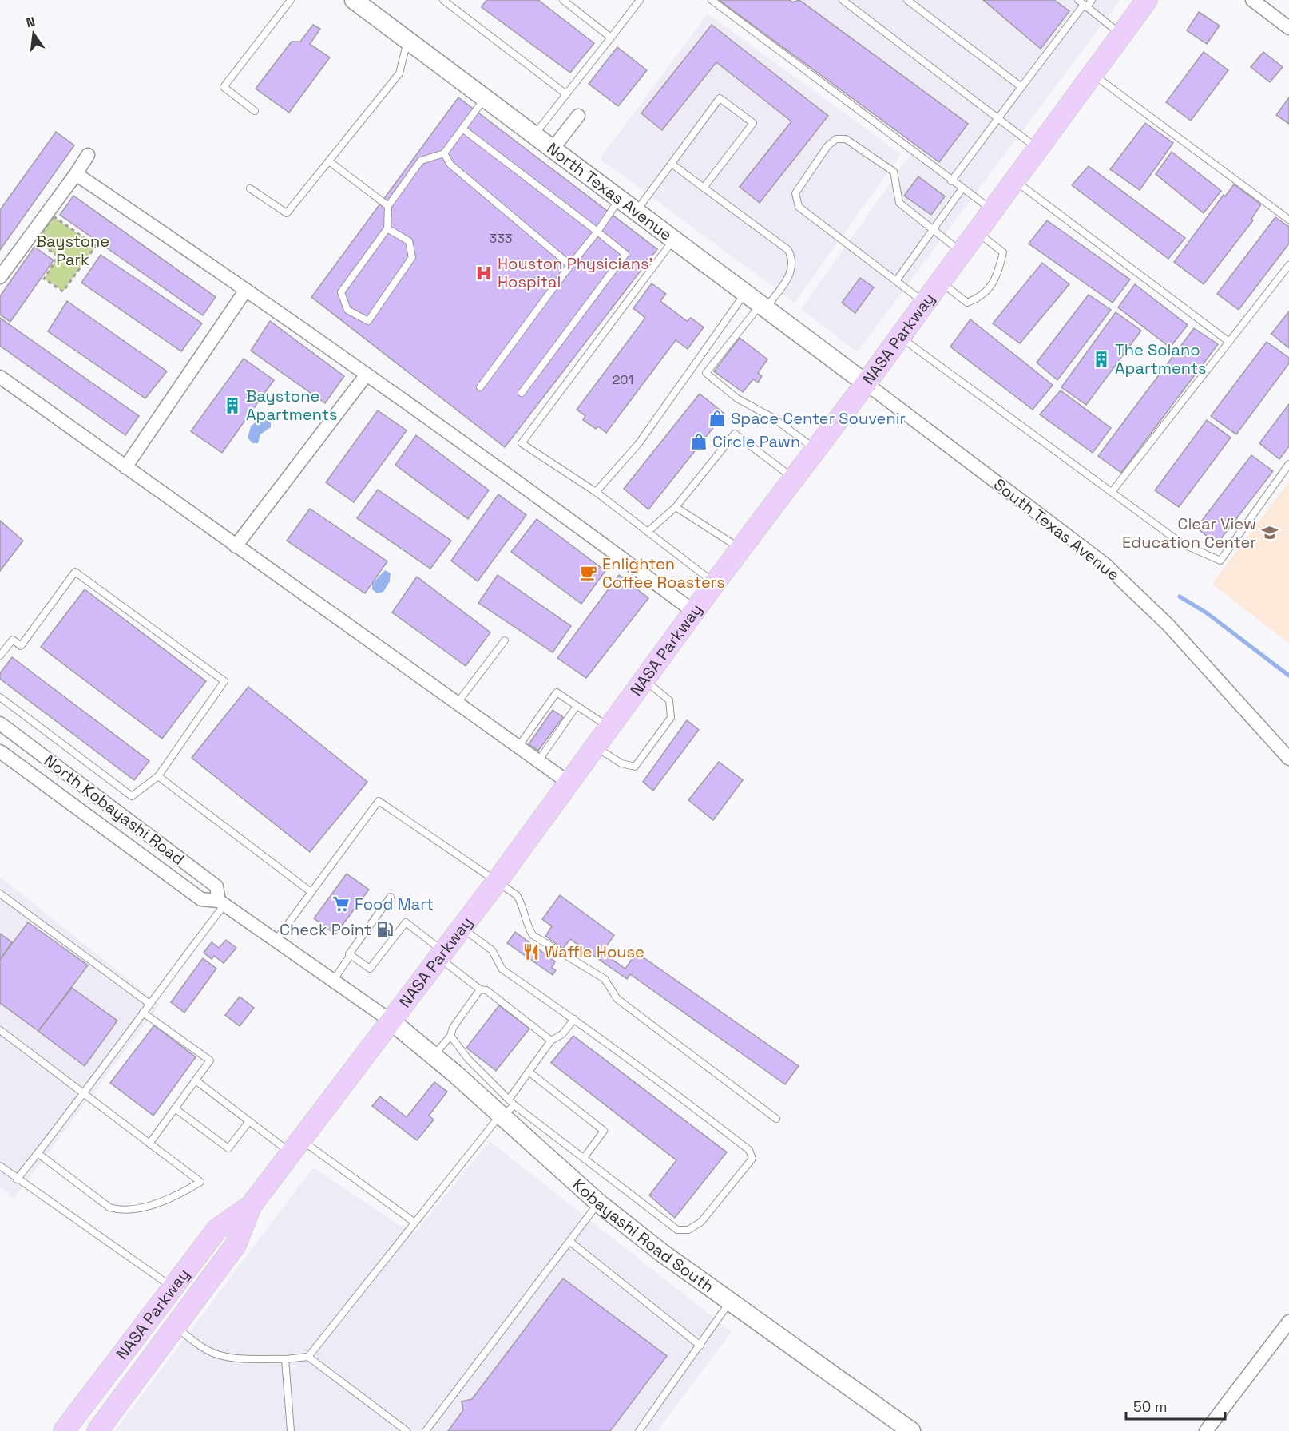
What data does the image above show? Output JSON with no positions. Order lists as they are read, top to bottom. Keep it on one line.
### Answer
{"streets":{"main road":["NASA Parkway"],"street":["North Texas Avenue","South Texas Avenue","North Kobayashi Road","Kobayashi Road South"]},"crossings":[["North Texas Avenue","NASA Parkway"],["North Texas Avenue","South Texas Avenue"],["NASA Parkway","South Texas Avenue"],["NASA Parkway","North Kobayashi Road"],["NASA Parkway","Kobayashi Road South"],["North Kobayashi Road","Kobayashi Road South"]],"parks":["Baystone Park"],"places":{"hospital":["Houston Physicians' Hospital"],"building":["The Solano Apartments","Baystone Apartments"],"shop":["Space Center Souvenir","Circle Pawn"],"school or university":["Clear View Education Center"],"cafe":["Enlighten Coffee Roasters"],"supermarket":["Food Mart"],"fuel station":["Check Point"],"restaurant":["Waffle House"]},"house_numbers":["333","201"],"scale_bar":"50 m","north":"top"}
